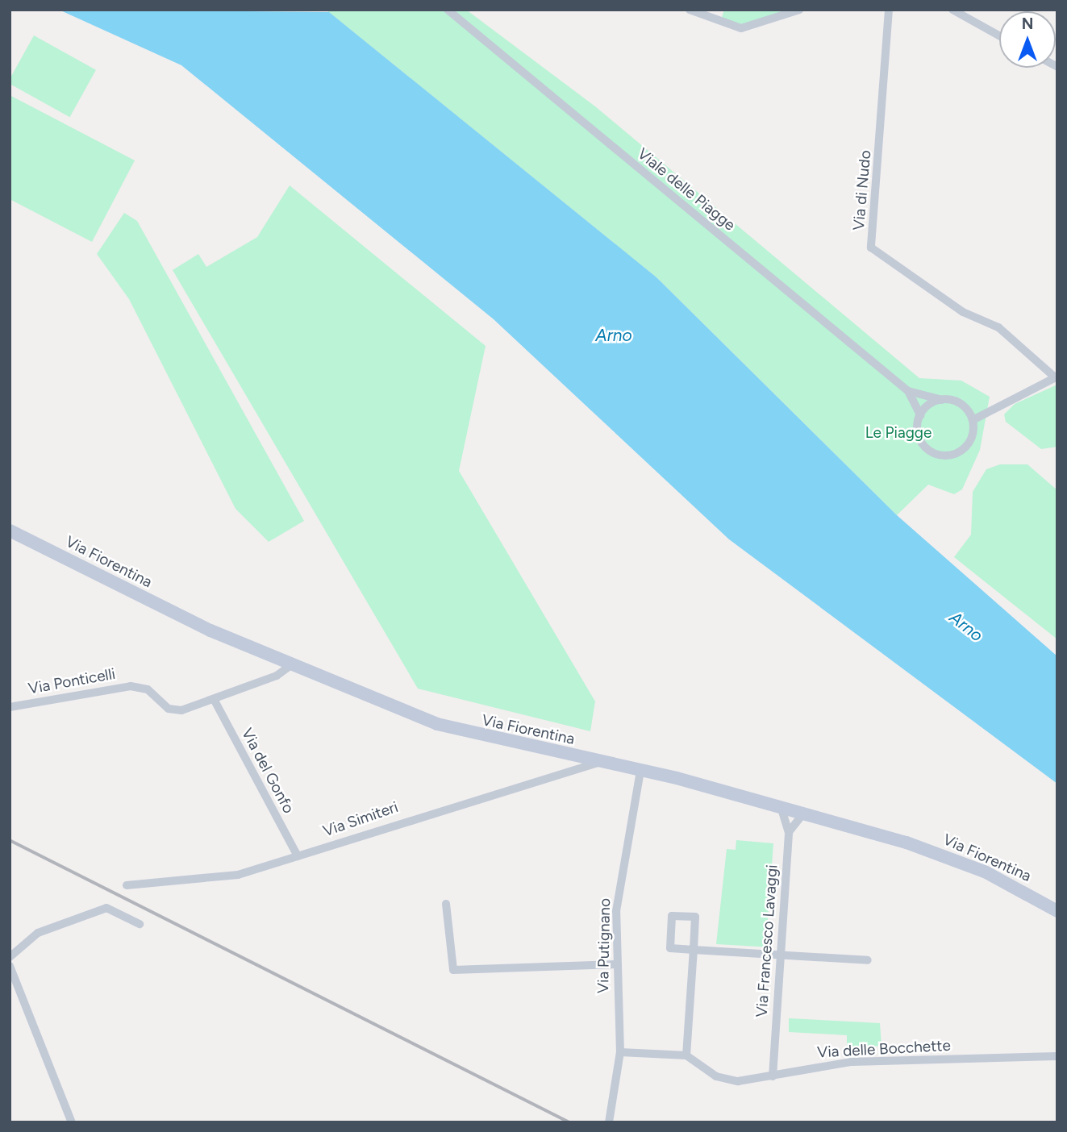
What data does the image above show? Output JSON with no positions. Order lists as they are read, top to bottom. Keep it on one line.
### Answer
{"streets":{"main road":["Via Fiorentina"],"street":["Viale delle Piagge","Via di Nudo","Via Ponticelli","Via del Gonfo","Via Simiteri","Via Francesco Lavaggi","Via Putignano","Via delle Bocchette"]},"crossings":[["Via Fiorentina","Via Ponticelli"],["Via Fiorentina","Via Simiteri"],["Via Fiorentina","Via Putignano"],["Via Ponticelli","Via del Gonfo"],["Via del Gonfo","Via Simiteri"],["Via Francesco Lavaggi","Via delle Bocchette"],["Via Putignano","Via delle Bocchette"]],"water":["Arno"],"parks":["Le Piagge"],"north":"top"}
